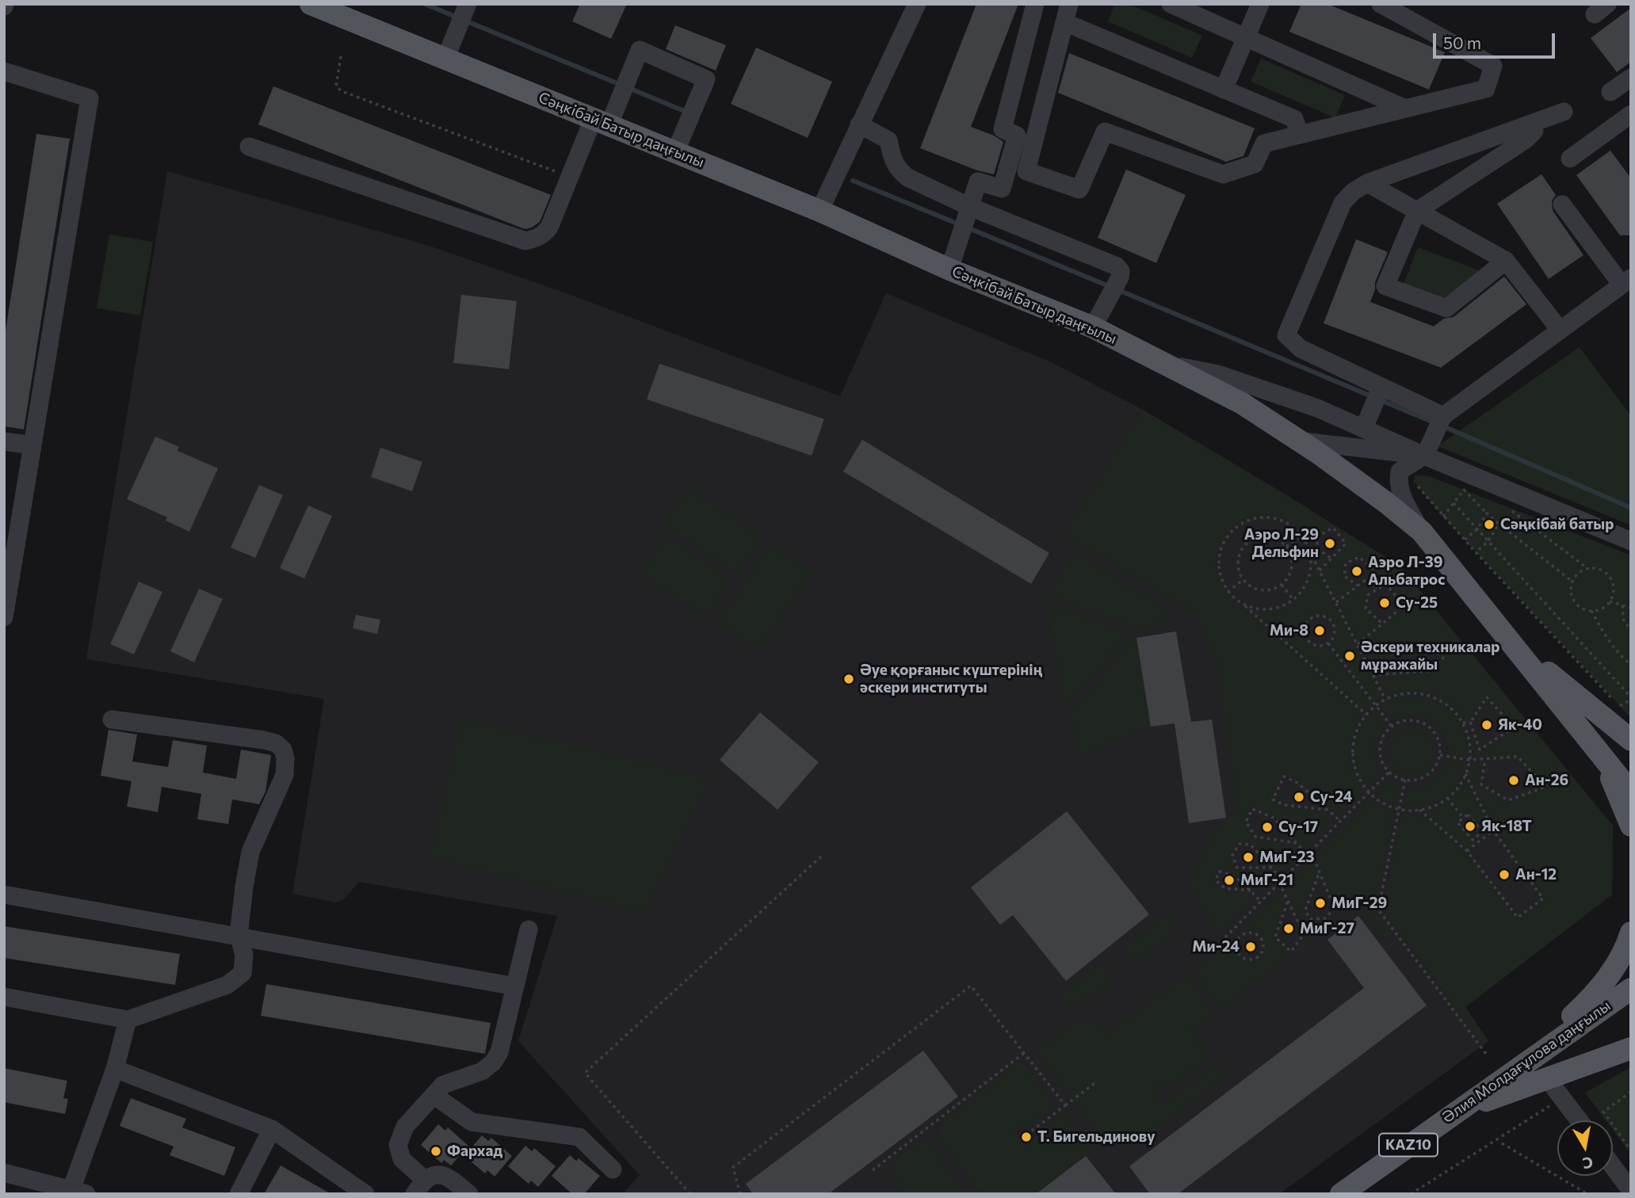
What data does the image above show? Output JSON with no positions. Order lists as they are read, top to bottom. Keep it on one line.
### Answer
{"streets":{"main road":["Сәңкібай Батыр даңғылы","Әлия Молдағұлова даңғылы","KAZ10"]},"places":["Сәңкібай батыр","Аэро Л-29 Дельфин","Аэро Л-39 Альбатрос","Су-25","Ми-8","Әскери техникалар мұражайы","Әуе қорғаныс күштерінің әскери институты","Як-40","Ан-26","Су-24","Як-18Т","Су-17","МиГ-23","Ан-12","МиГ-21","МиГ-29","МиГ-27","Ми-24","Т. Бигельдинову","Фархад"],"scale_bar":"50 m","north":"bottom"}
